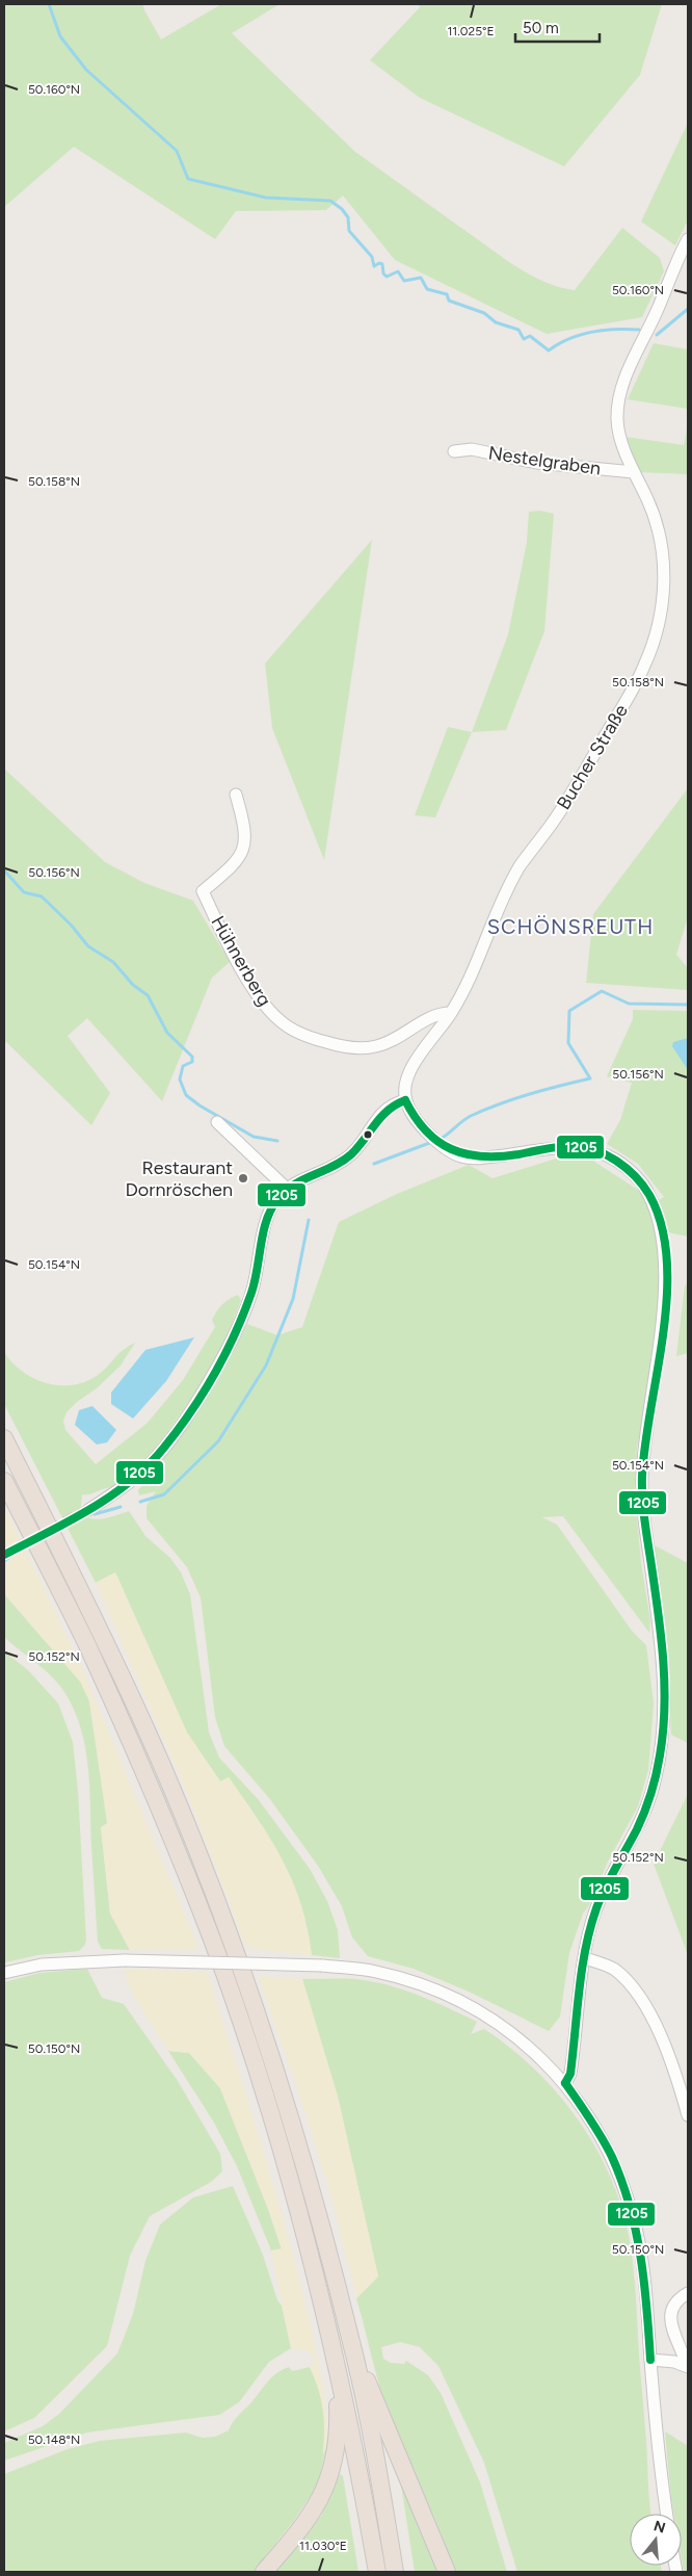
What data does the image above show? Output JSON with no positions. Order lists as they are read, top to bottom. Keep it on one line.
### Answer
{"streets":{"street":["Nestelgraben","Bucher Straße","Hühnerberg"]},"crossings":[["Nestelgraben","Bucher Straße"],["Bucher Straße","Hühnerberg"]],"districts":["SCHÖNSREUTH"],"places":["Restaurant Dornröschen"],"lines":["transit line 1205"],"scale_bar":"50 m","north":"top","coordinates":["11.025°E","50.160°N","50.158°N","50.156°N","50.154°N","50.152°N","50.150°N","50.148°N","11.030°E"]}
